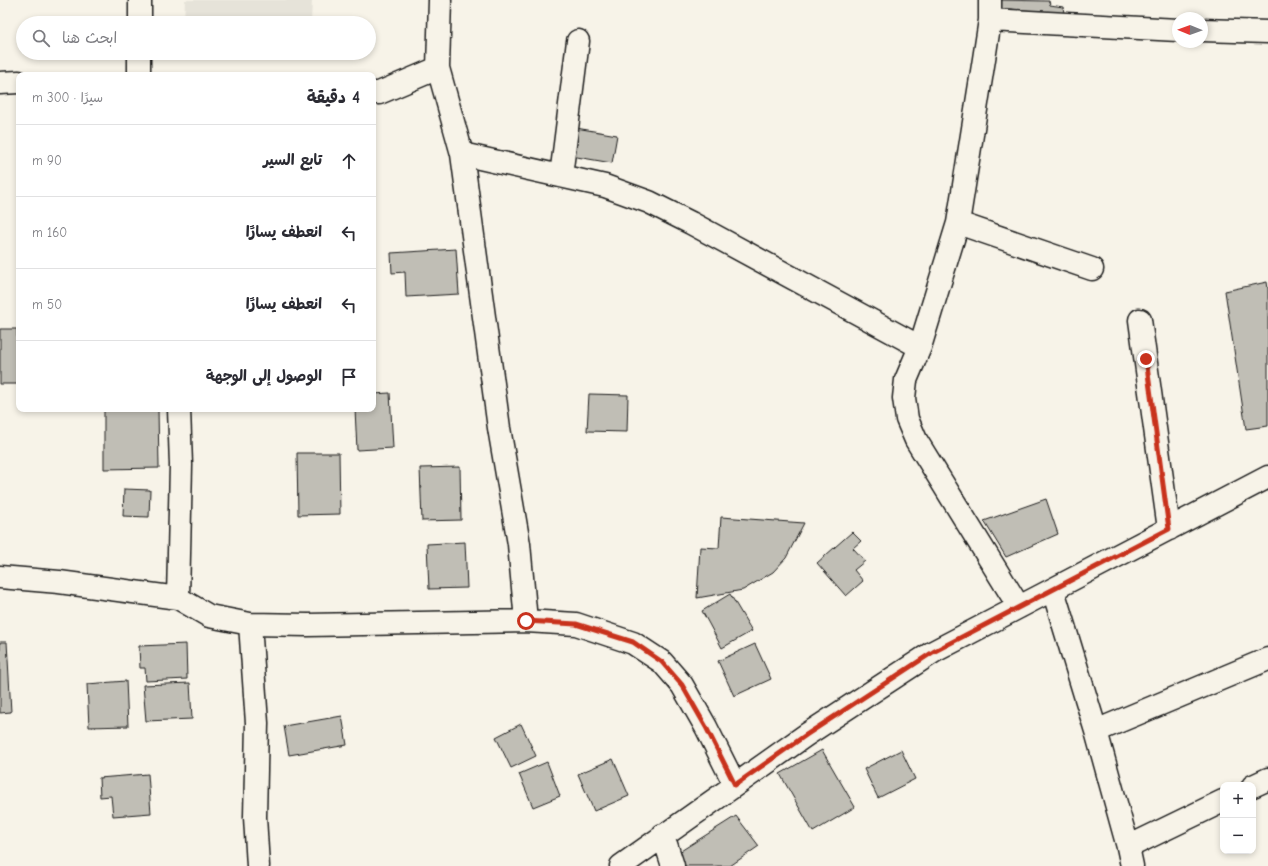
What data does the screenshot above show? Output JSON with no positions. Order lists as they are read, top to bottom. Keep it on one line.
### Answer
{"north":"left","page":{"search":"ابحث هنا","heading":["4 دقيقة","سيرًا · 300 m"],"list":[["تابع السير","90 m"],["انعطف يسارًا","160 m"],["انعطف يسارًا","50 m"],"الوصول إلى الوجهة"],"map_buttons":["+","−"]}}
